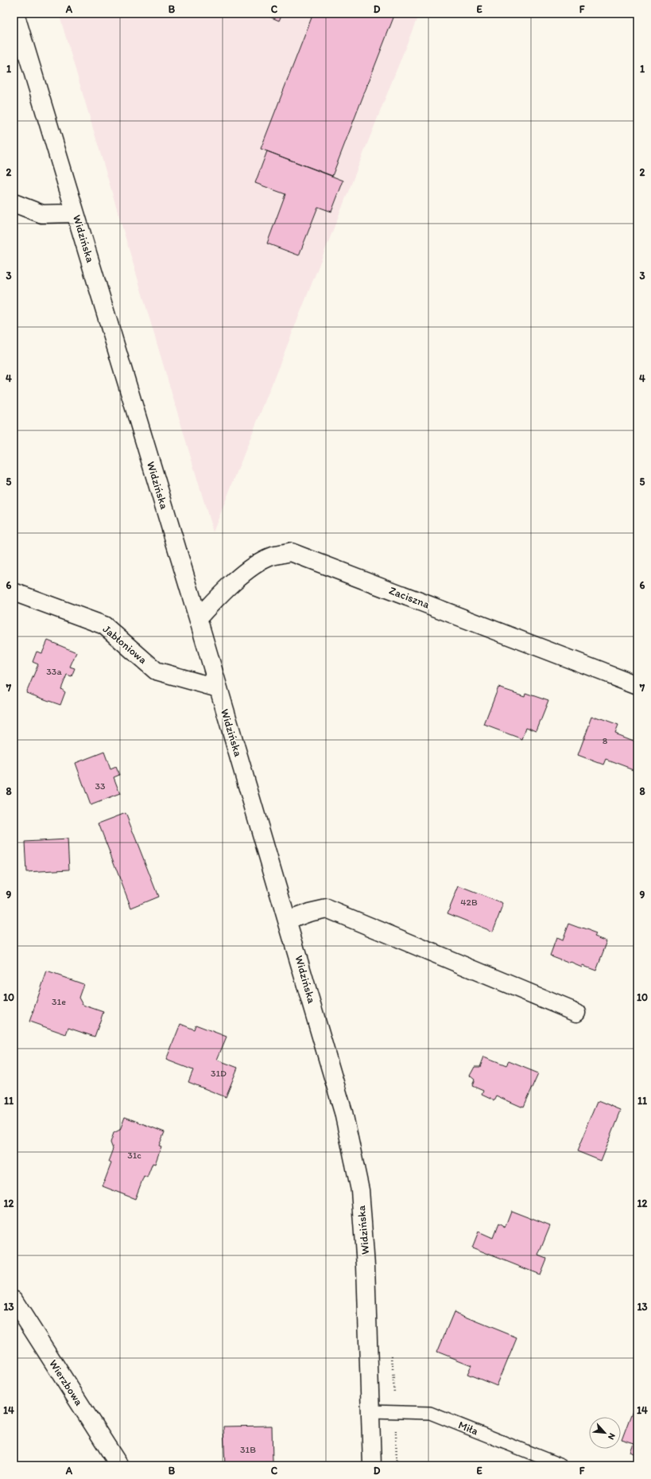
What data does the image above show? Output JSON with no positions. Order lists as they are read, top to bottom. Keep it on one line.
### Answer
{"streets":{"street":["Widzińska","Zaciszna","Jabłoniowa","Wierzbowa"],"lane":["Miła"]},"crossings":[["Widzińska","Zaciszna"],["Widzińska","Jabłoniowa"],["Widzińska","Miła"]],"house_numbers":["33a","8","33","42B","31e","31D","31c","31B"],"north":"bottom right","grid":{"columns":["A","B","C","D","E","F"],"rows":["1","2","3","4","5","6","7","8","9","10","11","12","13","14"]}}
